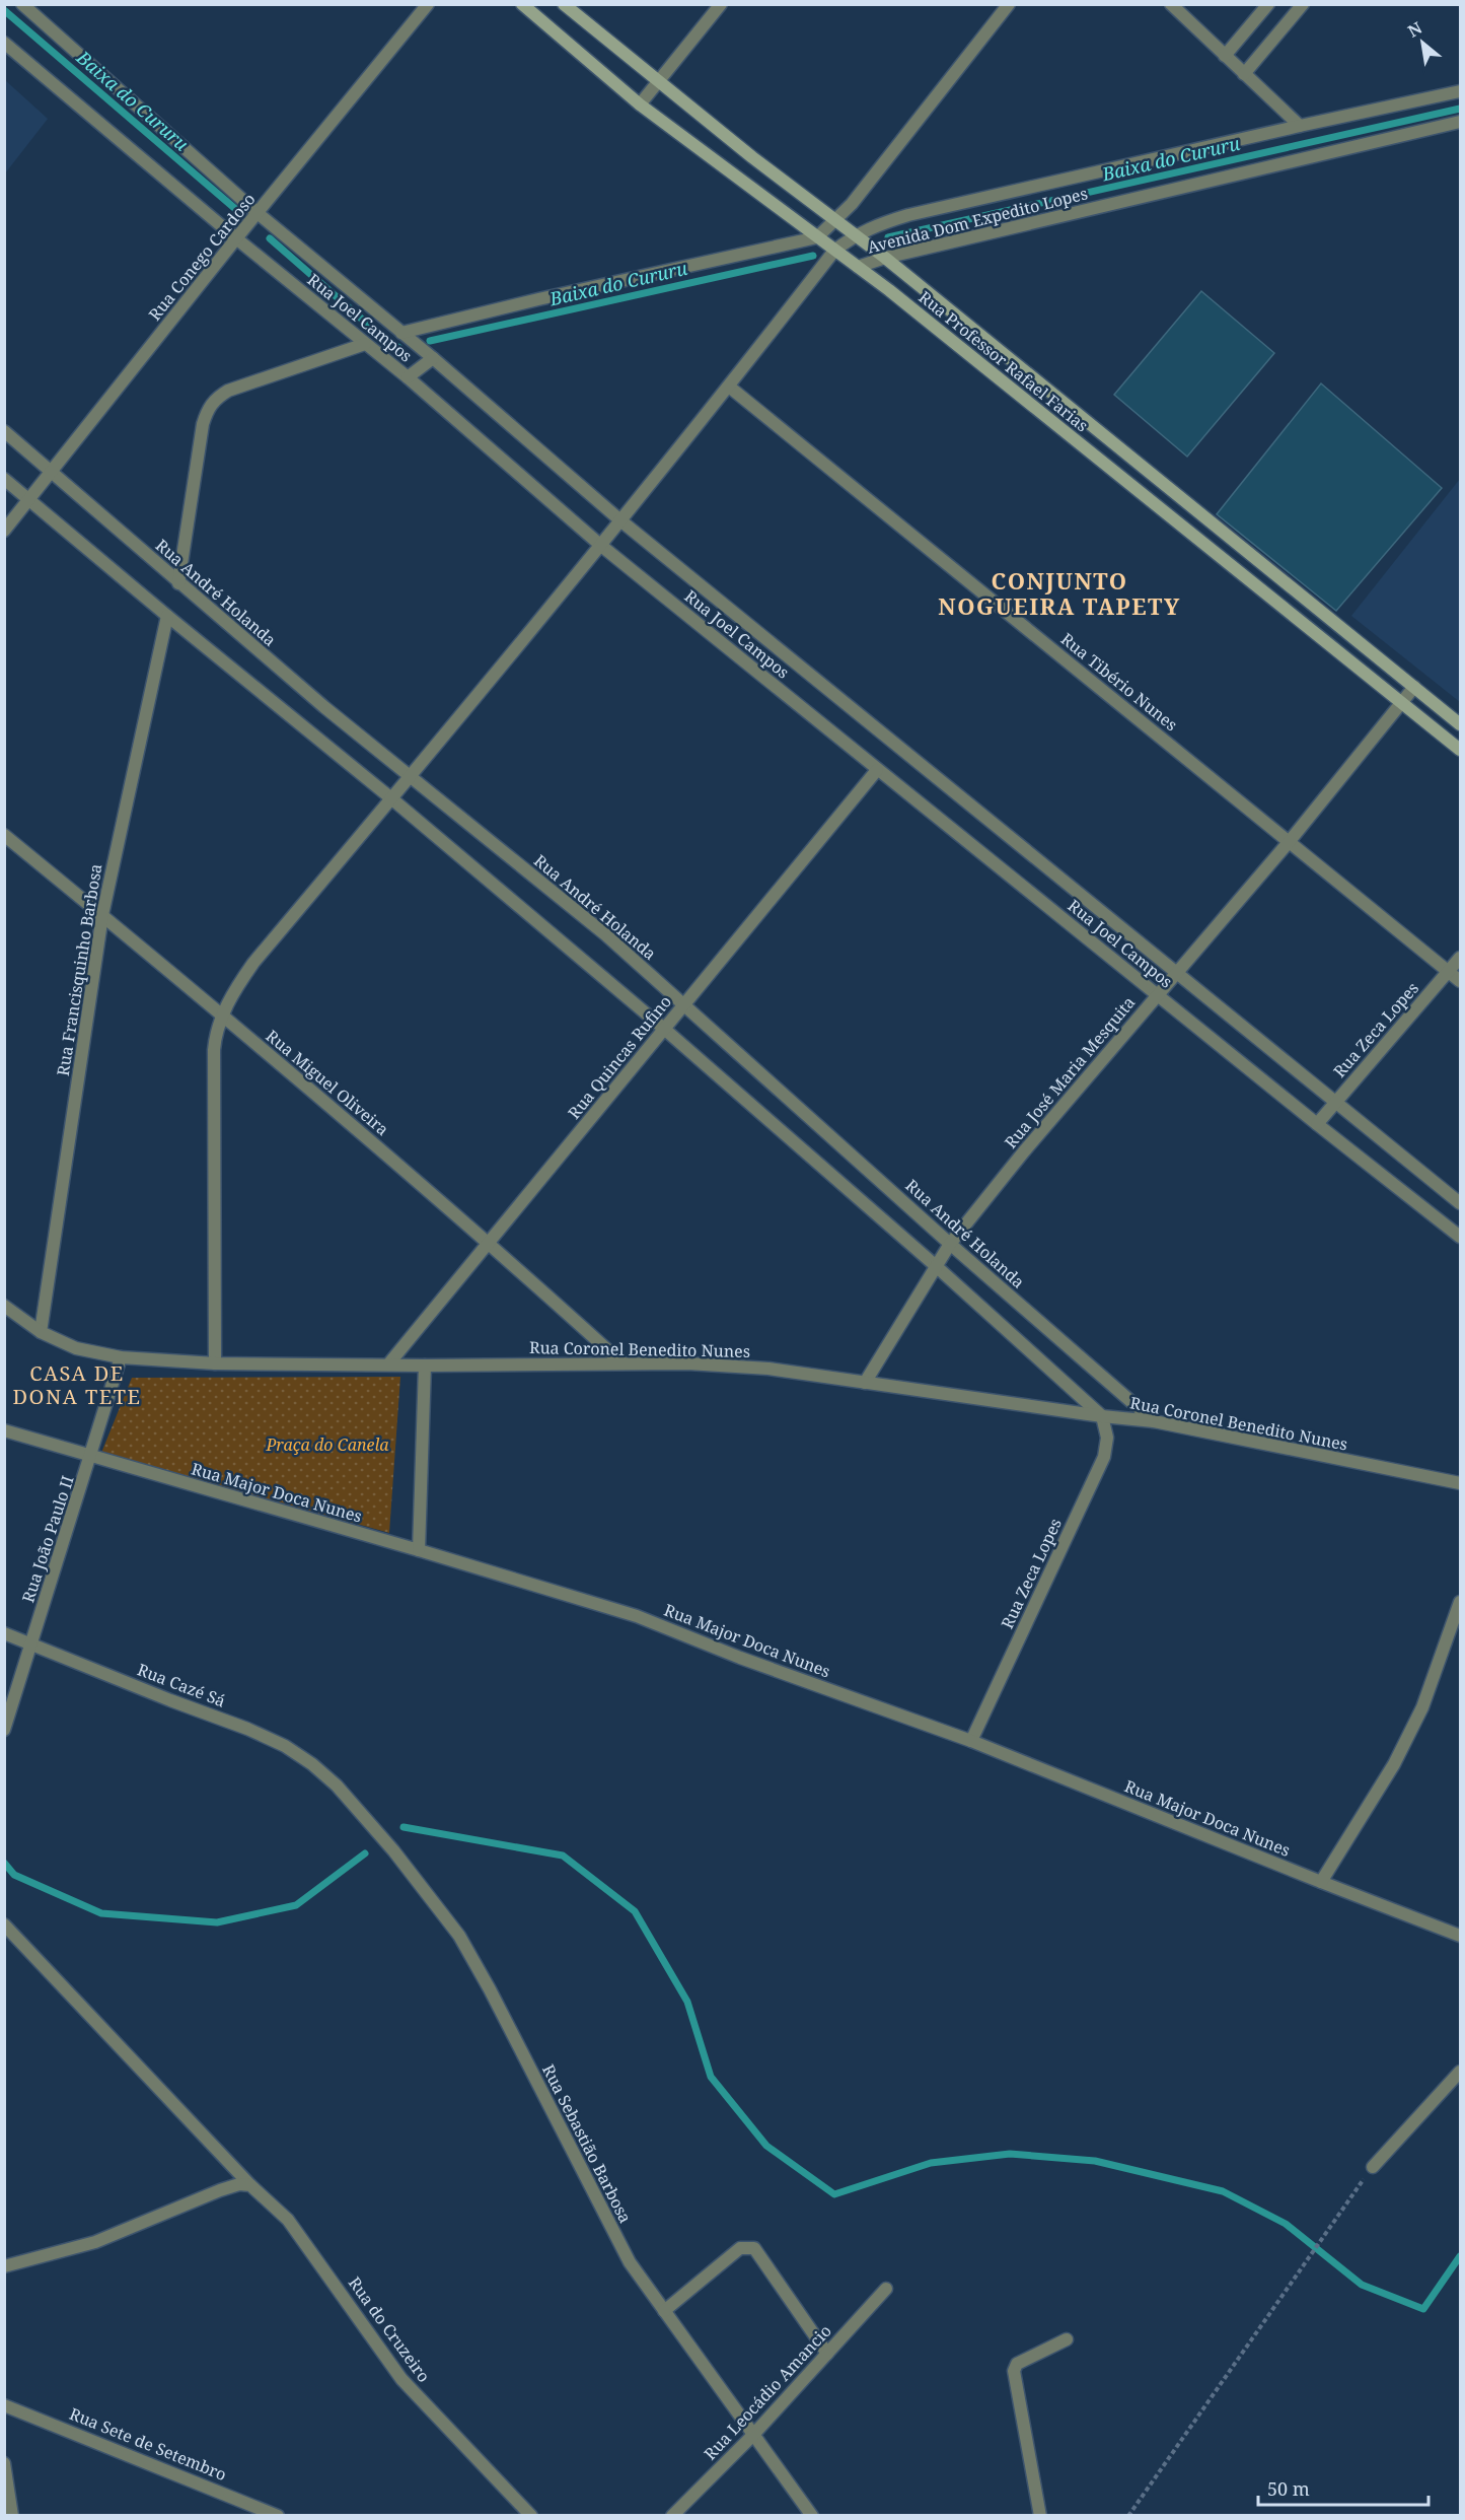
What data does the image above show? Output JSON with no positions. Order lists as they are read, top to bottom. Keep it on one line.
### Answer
{"streets":{"main road":["Rua Professor Rafael Farias"],"street":["Avenida Dom Expedito Lopes","Rua Conego Cardoso","Rua Joel Campos","Rua André Holanda","Rua Tibério Nunes","Rua Francisquinho Barbosa","Rua Zeca Lopes","Rua Quincas Rufino","Rua José Maria Mesquita","Rua Miguel Oliveira","Rua Coronel Benedito Nunes","Rua Major Doca Nunes","Rua João Paulo II","Rua Cazé Sá","Rua Sebastião Barbosa","Rua do Cruzeiro","Rua Leocádio Amancio","Rua Sete de Setembro"]},"crossings":[["Avenida Dom Expedito Lopes","Rua Joel Campos"],["Avenida Dom Expedito Lopes","Rua Professor Rafael Farias"],["Avenida Dom Expedito Lopes","Rua André Holanda"],["Avenida Dom Expedito Lopes","Rua Tibério Nunes"],["Avenida Dom Expedito Lopes","Rua Miguel Oliveira"],["Avenida Dom Expedito Lopes","Rua Coronel Benedito Nunes"],["Rua Conego Cardoso","Rua Joel Campos"],["Rua Conego Cardoso","Rua André Holanda"],["Rua Joel Campos","Rua Zeca Lopes"],["Rua Joel Campos","Rua Quincas Rufino"],["Rua Joel Campos","Rua José Maria Mesquita"],["Rua Professor Rafael Farias","Rua José Maria Mesquita"],["Rua André Holanda","Rua Quincas Rufino"],["Rua André Holanda","Rua José Maria Mesquita"],["Rua André Holanda","Rua Coronel Benedito Nunes"],["Rua Tibério Nunes","Rua Zeca Lopes"],["Rua Tibério Nunes","Rua José Maria Mesquita"],["Rua Francisquinho Barbosa","Rua Miguel Oliveira"],["Rua Francisquinho Barbosa","Rua Coronel Benedito Nunes"],["Rua Zeca Lopes","Rua Coronel Benedito Nunes"],["Rua Zeca Lopes","Rua Major Doca Nunes"],["Rua Quincas Rufino","Rua Miguel Oliveira"],["Rua Quincas Rufino","Rua Coronel Benedito Nunes"],["Rua José Maria Mesquita","Rua Coronel Benedito Nunes"],["Rua Miguel Oliveira","Rua Coronel Benedito Nunes"],["Rua Coronel Benedito Nunes","Rua João Paulo II"],["Rua Major Doca Nunes","Rua João Paulo II"],["Rua João Paulo II","Rua Cazé Sá"],["Rua Cazé Sá","Rua Sebastião Barbosa"],["Rua Sebastião Barbosa","Rua Leocádio Amancio"]],"districts":["CONJUNTO NOGUEIRA TAPETY","CASA DE DONA TETE"],"water":["Baixa do Cururu"],"parks":["Praça do Canela"],"scale_bar":"50 m","north":"top left"}
